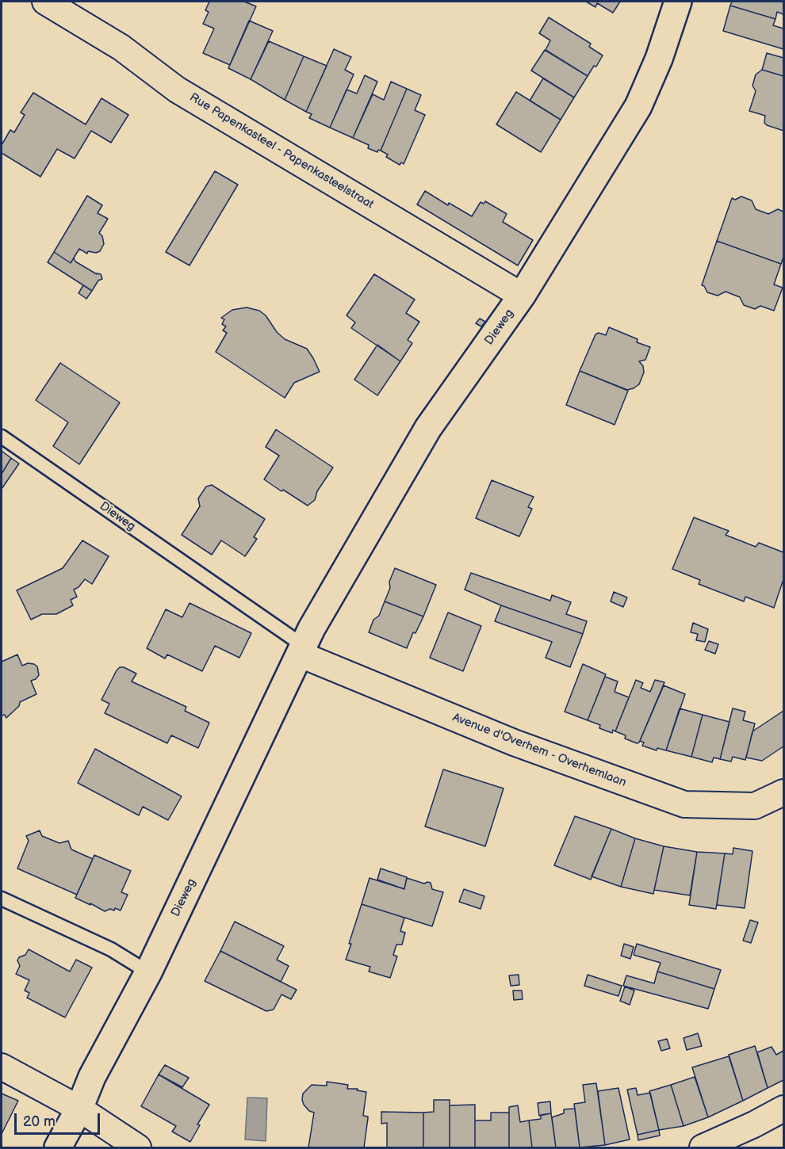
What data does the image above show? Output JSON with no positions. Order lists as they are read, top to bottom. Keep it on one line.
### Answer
{"streets":{"street":["Rue Papenkasteel - Papenkasteelstraat","Dieweg","Avenue d'Overhem - Overhemlaan"]},"crossings":[["Rue Papenkasteel - Papenkasteelstraat","Dieweg"],["Dieweg","Avenue d'Overhem - Overhemlaan"]],"scale_bar":"20 m"}
